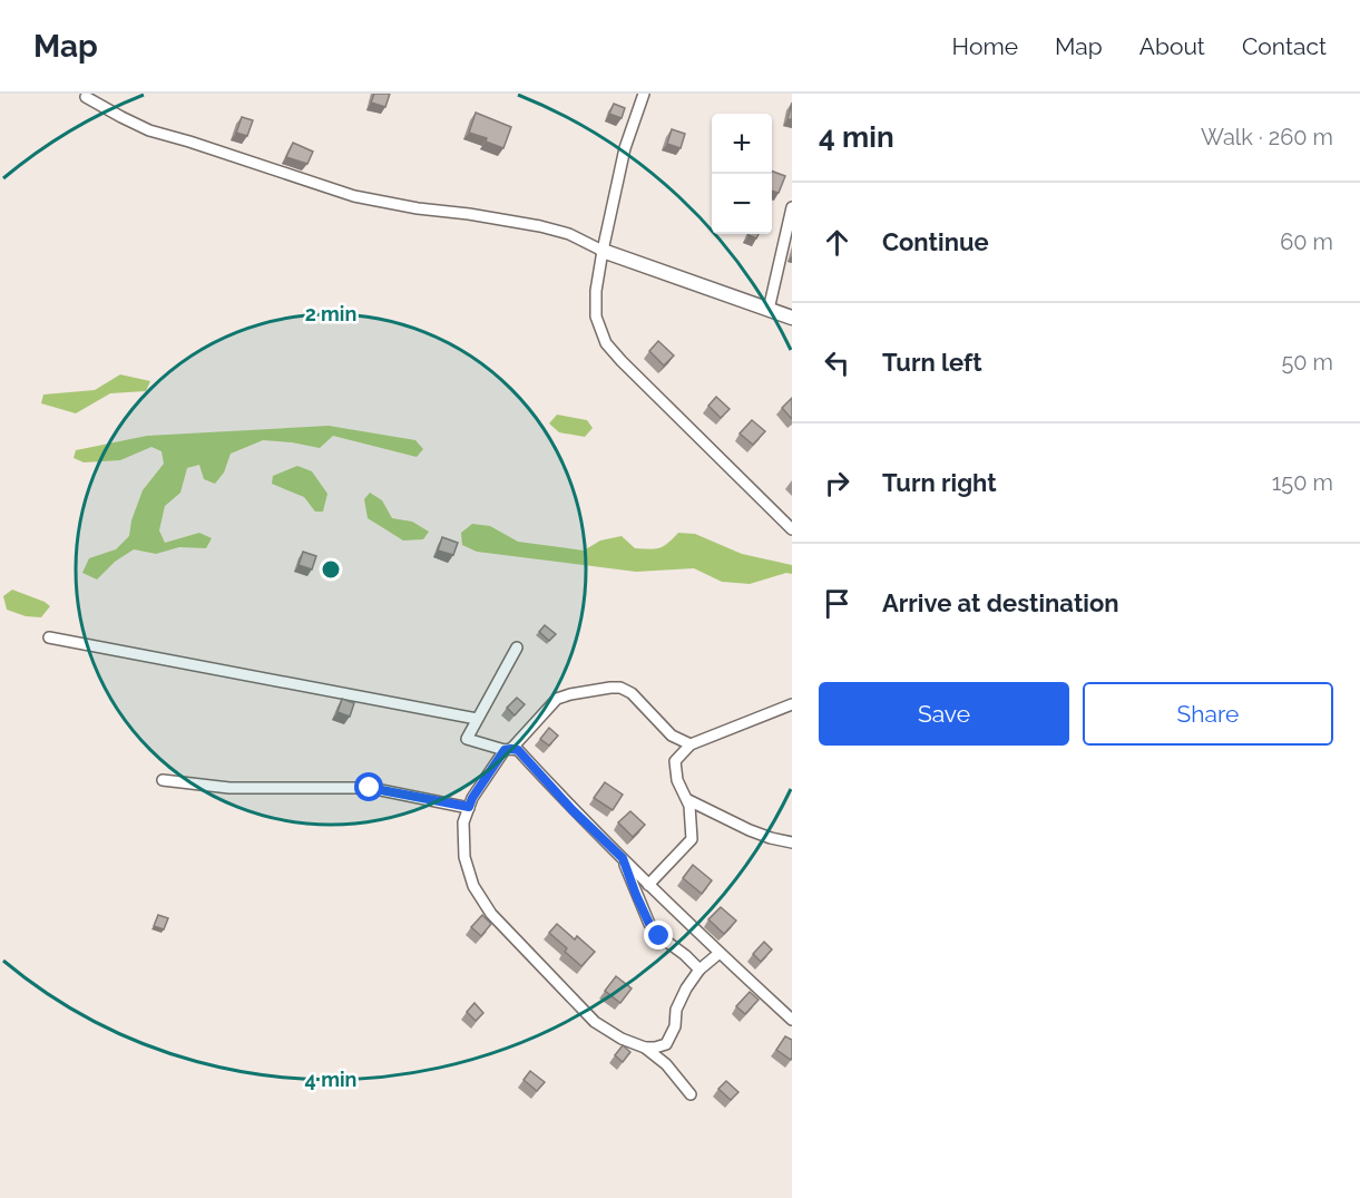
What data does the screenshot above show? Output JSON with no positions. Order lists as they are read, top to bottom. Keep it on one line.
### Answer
{"page":{"header":"Map","nav":["Home","Map","About","Contact"],"heading":["4 min","Walk · 260 m"],"map_buttons":["+","−"],"list":[["Continue","60 m"],["Turn left","50 m"],["Turn right","150 m"],"Arrive at destination"],"buttons":["Save","Share"]},"rings":["2 min","4 min"]}
